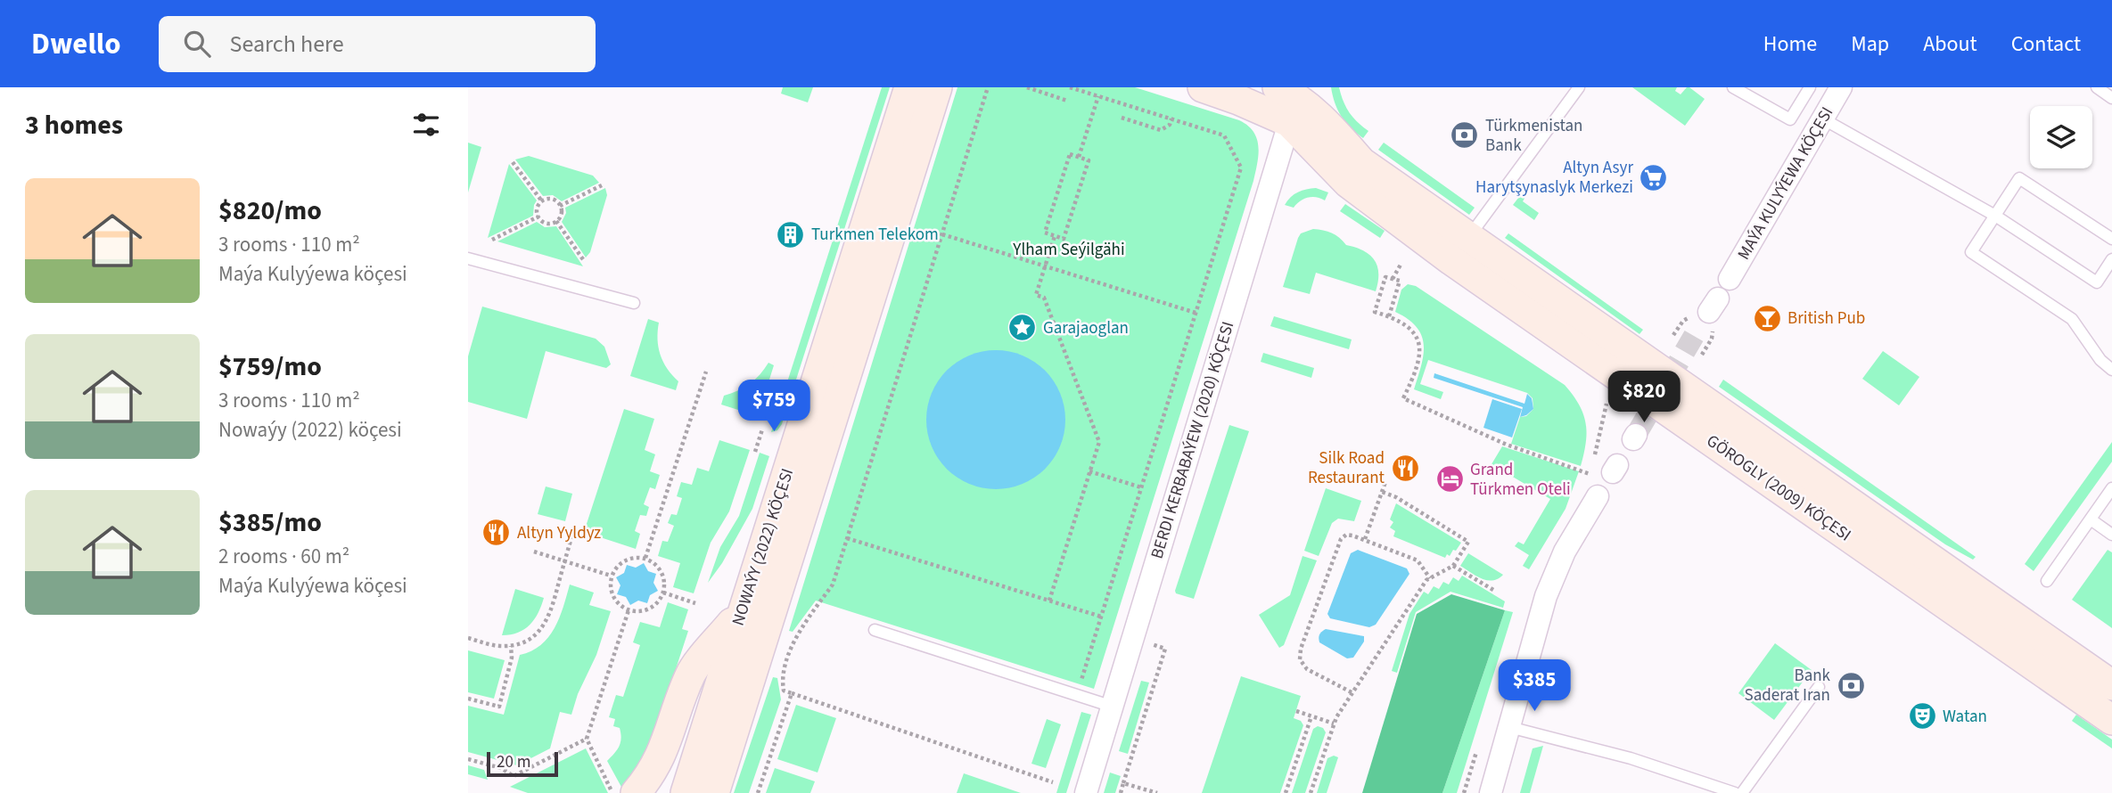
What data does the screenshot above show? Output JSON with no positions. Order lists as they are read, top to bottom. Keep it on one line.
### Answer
{"streets":{"street":["MAÝA KULYÝEWA KÖÇESI","BERDI KERBABAÝEW (2020) KÖÇESI","GÖROGLY (2009) KÖÇESI","NOWAÝY (2022) KÖÇESI"]},"crossings":[["BERDI KERBABAÝEW (2020) KÖÇESI","GÖROGLY (2009) KÖÇESI"]],"parks":["Ylham Seýilgähi"],"places":{"bank":["Türkmenistan Bank","Bank Saderat Iran"],"supermarket":["Altyn Asyr Harytşynaslyk Merkezi"],"building":["Turkmen Telekom"],"bar":["British Pub"],"place":["Garajaoglan"],"restaurant":["Silk Road Restaurant","Altyn Yyldyz"],"hotel":["Grand Türkmen Oteli"],"theatre":["Watan"]},"scale_bar":"20 m","page":{"header":"Dwello","search":"Search here","nav":["Home","Map","About","Contact"],"heading":"3 homes","list":[{"name":"$820/mo","note":"3 rooms · 110 m² · Maýa Kulyýewa köçesi"},{"name":"$759/mo","note":"3 rooms · 110 m² · Nowaýy (2022) köçesi"},{"name":"$385/mo","note":"2 rooms · 60 m² · Maýa Kulyýewa köçesi"}],"price":["$820","$759","$385"],"scale":"20 m"}}
